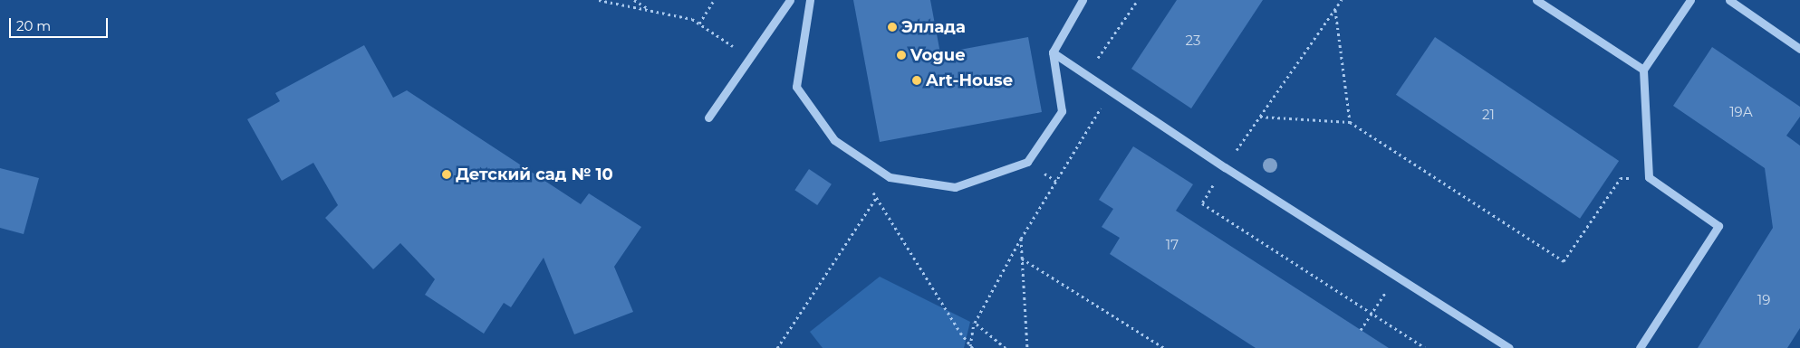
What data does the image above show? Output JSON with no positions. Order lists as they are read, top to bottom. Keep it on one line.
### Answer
{"places":["Эллада","Vogue","Art-House","Детский сад № 10"],"house_numbers":["23","19А","21","17","19"],"scale_bar":"20 m"}
